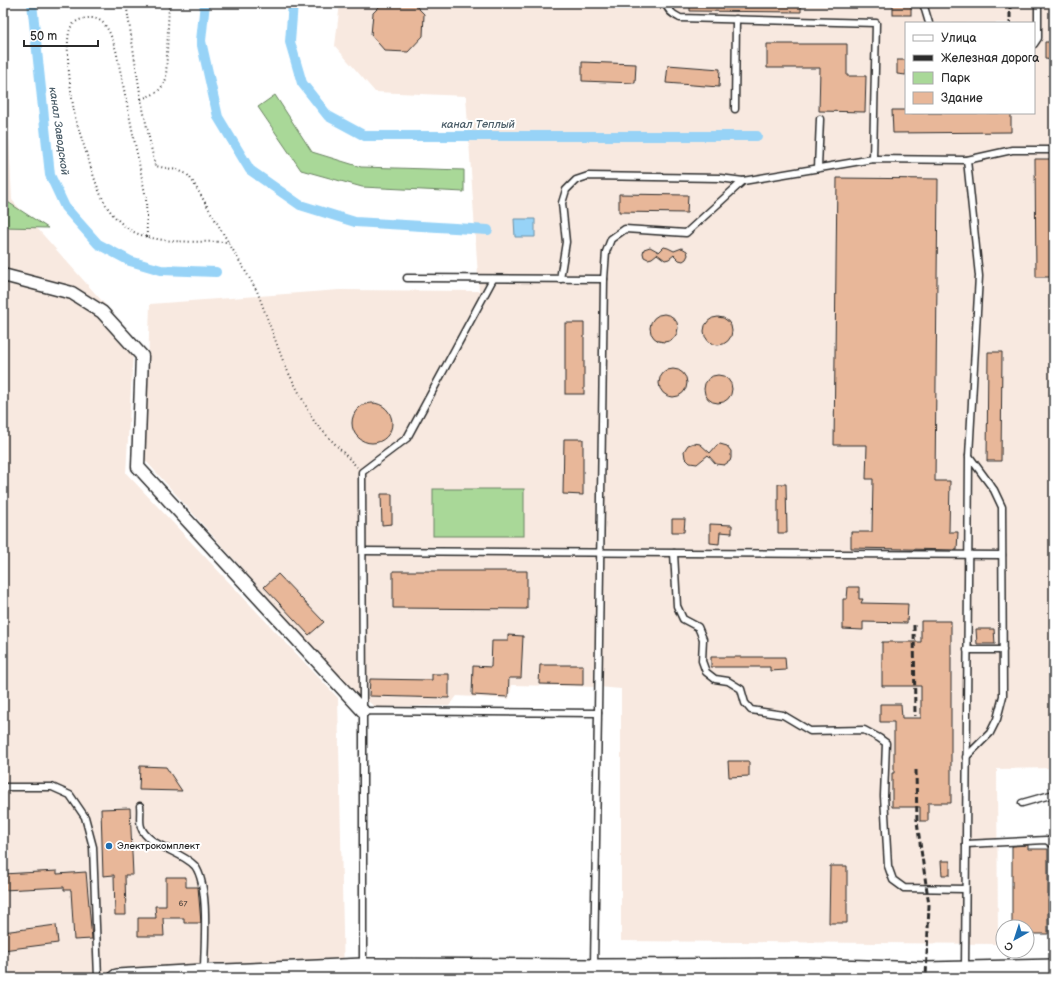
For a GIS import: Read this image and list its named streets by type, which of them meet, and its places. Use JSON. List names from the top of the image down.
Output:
{
  "water": ["канал Теплый", "канал Заводской"],
  "places": ["Электрокомплект"],
  "house_numbers": ["67"],
  "legend": [
    "Улица",
    "Железная дорога",
    "Парк",
    "Здание"
  ],
  "scale_bar": "50 m",
  "north": "bottom left"
}
